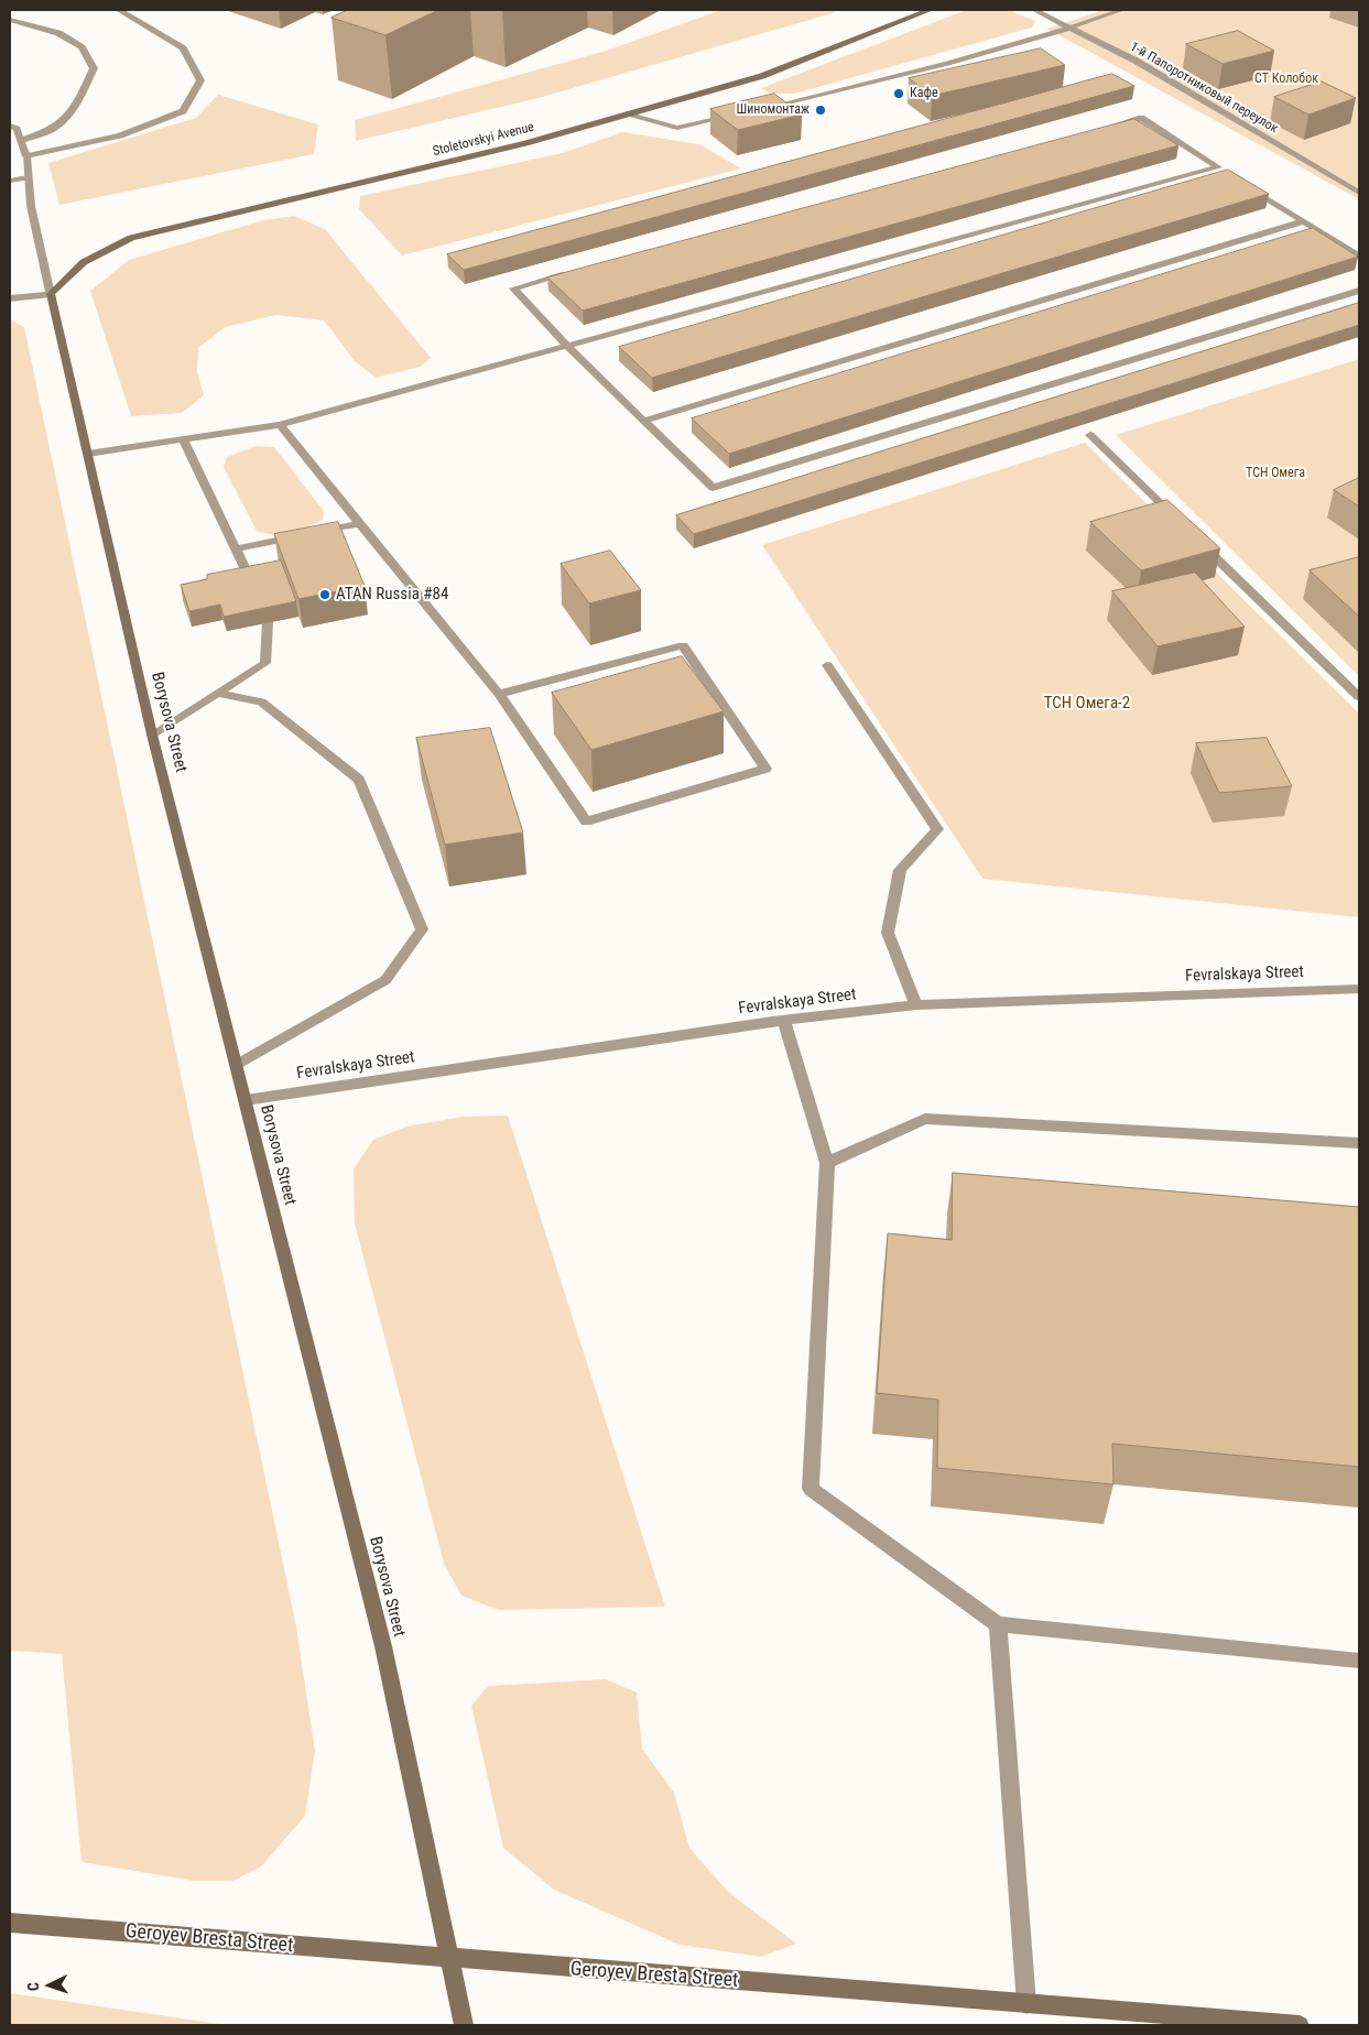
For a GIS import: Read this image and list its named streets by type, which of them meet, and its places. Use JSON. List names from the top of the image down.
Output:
{
  "streets": {
    "main road": ["Stoletovskyi Avenue", "Borysova Street", "Geroyev Bresta Street"],
    "street": ["1-й Папоротниковый переулок", "Fevralskaya Street"]
  },
  "crossings": [
    ["Stoletovskyi Avenue", "Borysova Street"],
    ["Borysova Street", "Fevralskaya Street"],
    ["Borysova Street", "Geroyev Bresta Street"]
  ],
  "parks": ["СТ Колобок", "ТСН Омега", "ТСН Омега-2"],
  "places": ["Кафе", "Шиномонтаж", "ATAN Russia #84"],
  "north": "left"
}
